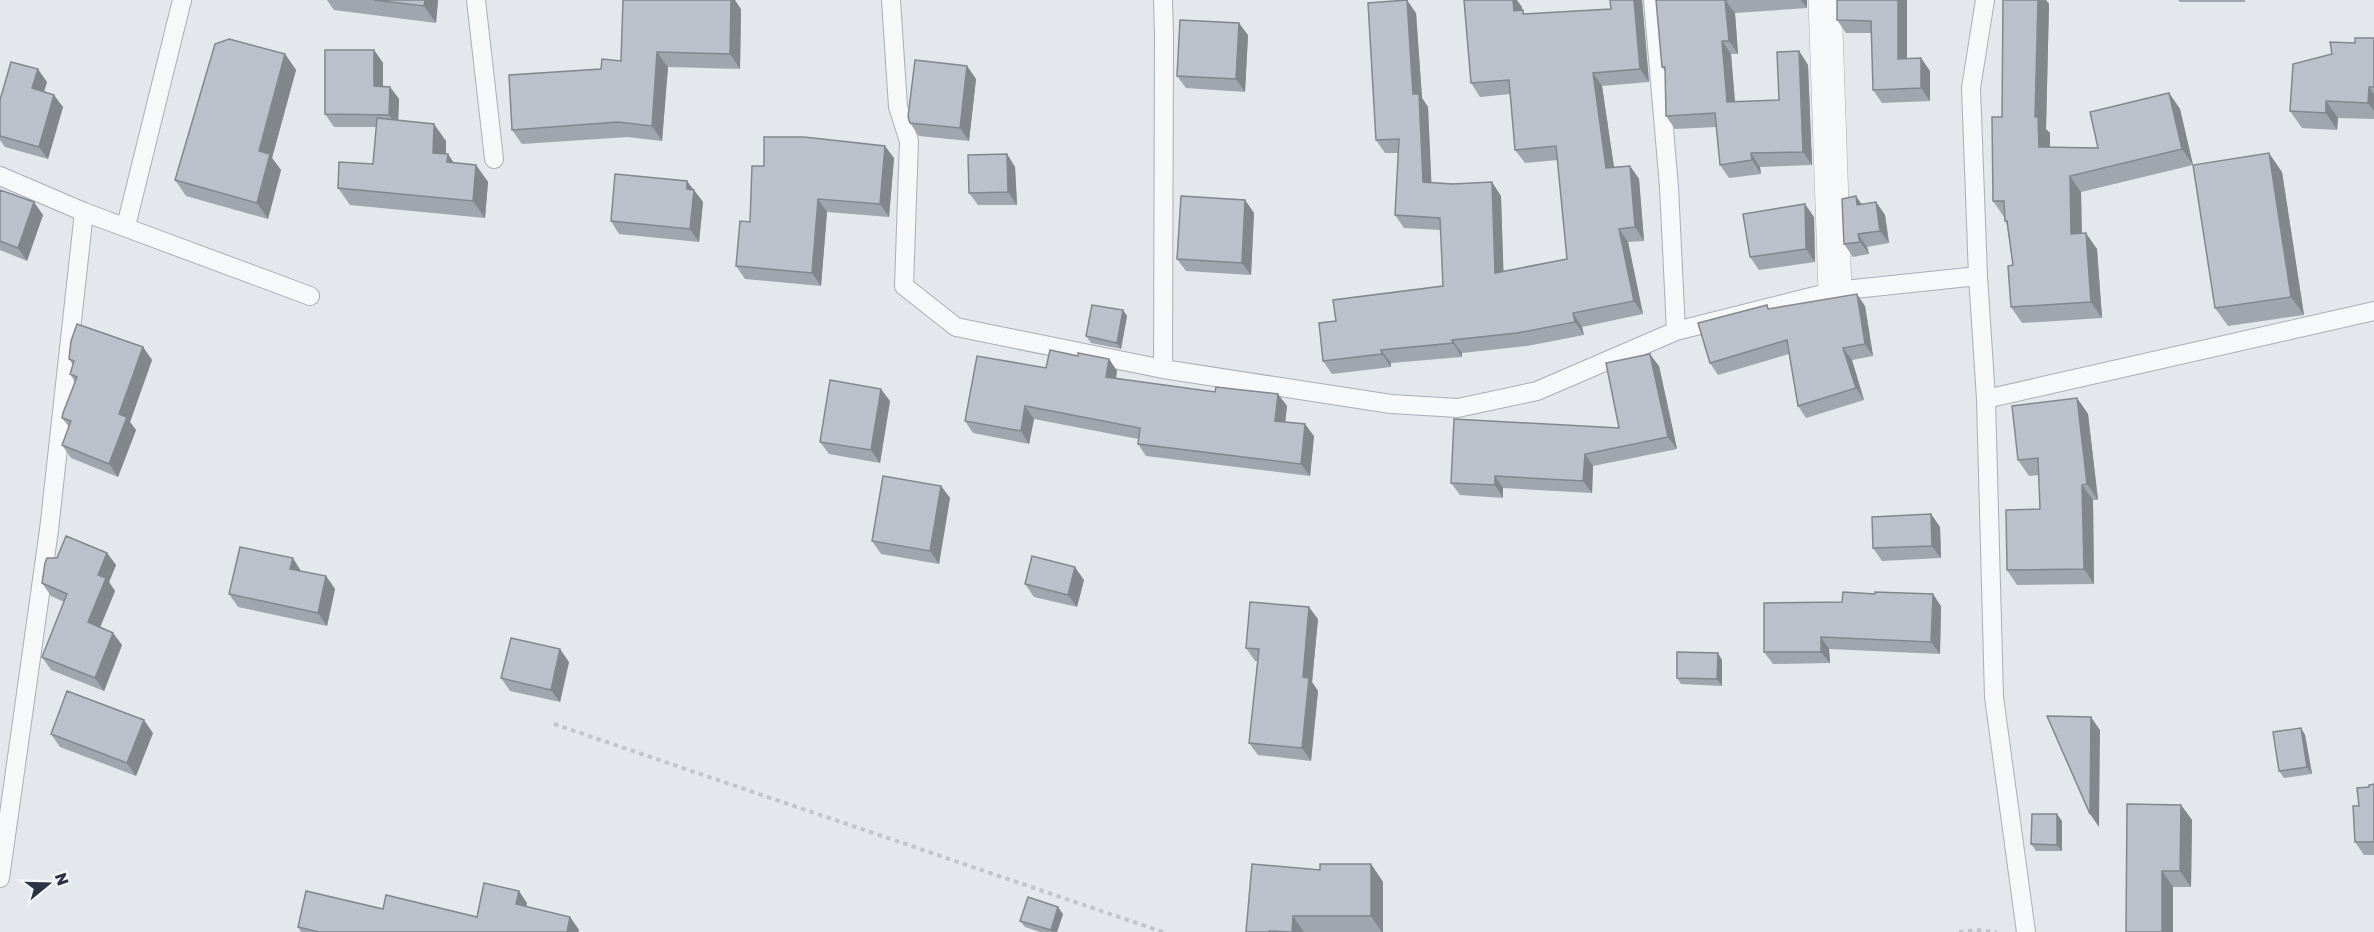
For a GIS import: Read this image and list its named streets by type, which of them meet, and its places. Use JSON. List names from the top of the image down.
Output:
{
  "north": "right"
}
